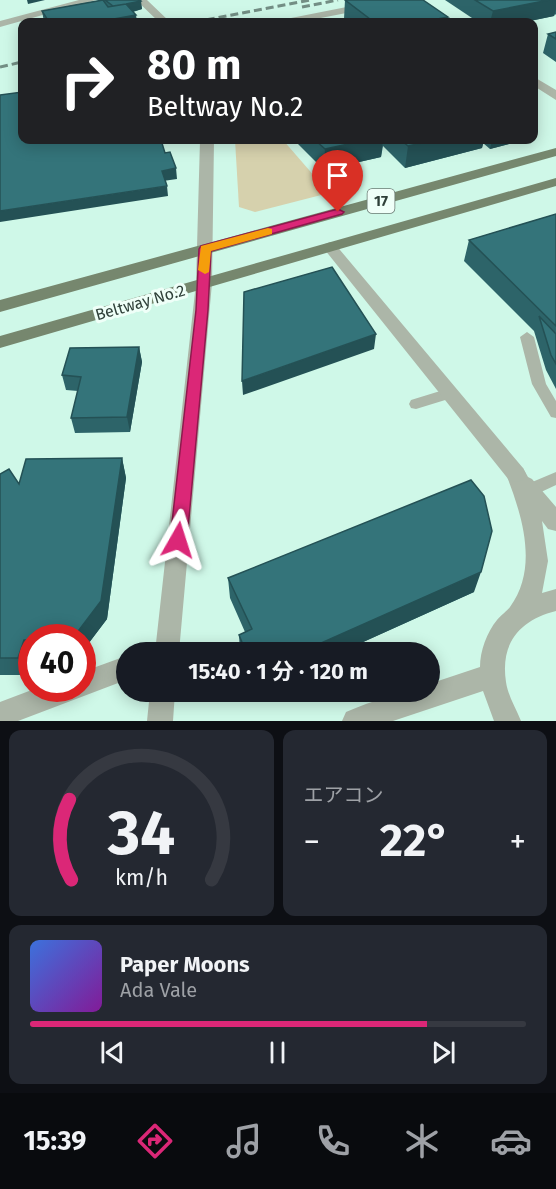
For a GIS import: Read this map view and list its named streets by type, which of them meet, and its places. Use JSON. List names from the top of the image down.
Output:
{
  "streets": {
    "main road": ["17", "Beltway No.2"]
  },
  "page": {
    "turn": ["80 m", "Beltway No.2"],
    "limit": "40",
    "trip": "15:40 · 1 分 · 120 m",
    "tile": "エアコン",
    "heat": ["−", "22°", "+"],
    "song": ["Paper Moons", "Ada Vale"],
    "tabs": "15:39",
    "gauge": ["34", "km/h"]
  }
}
